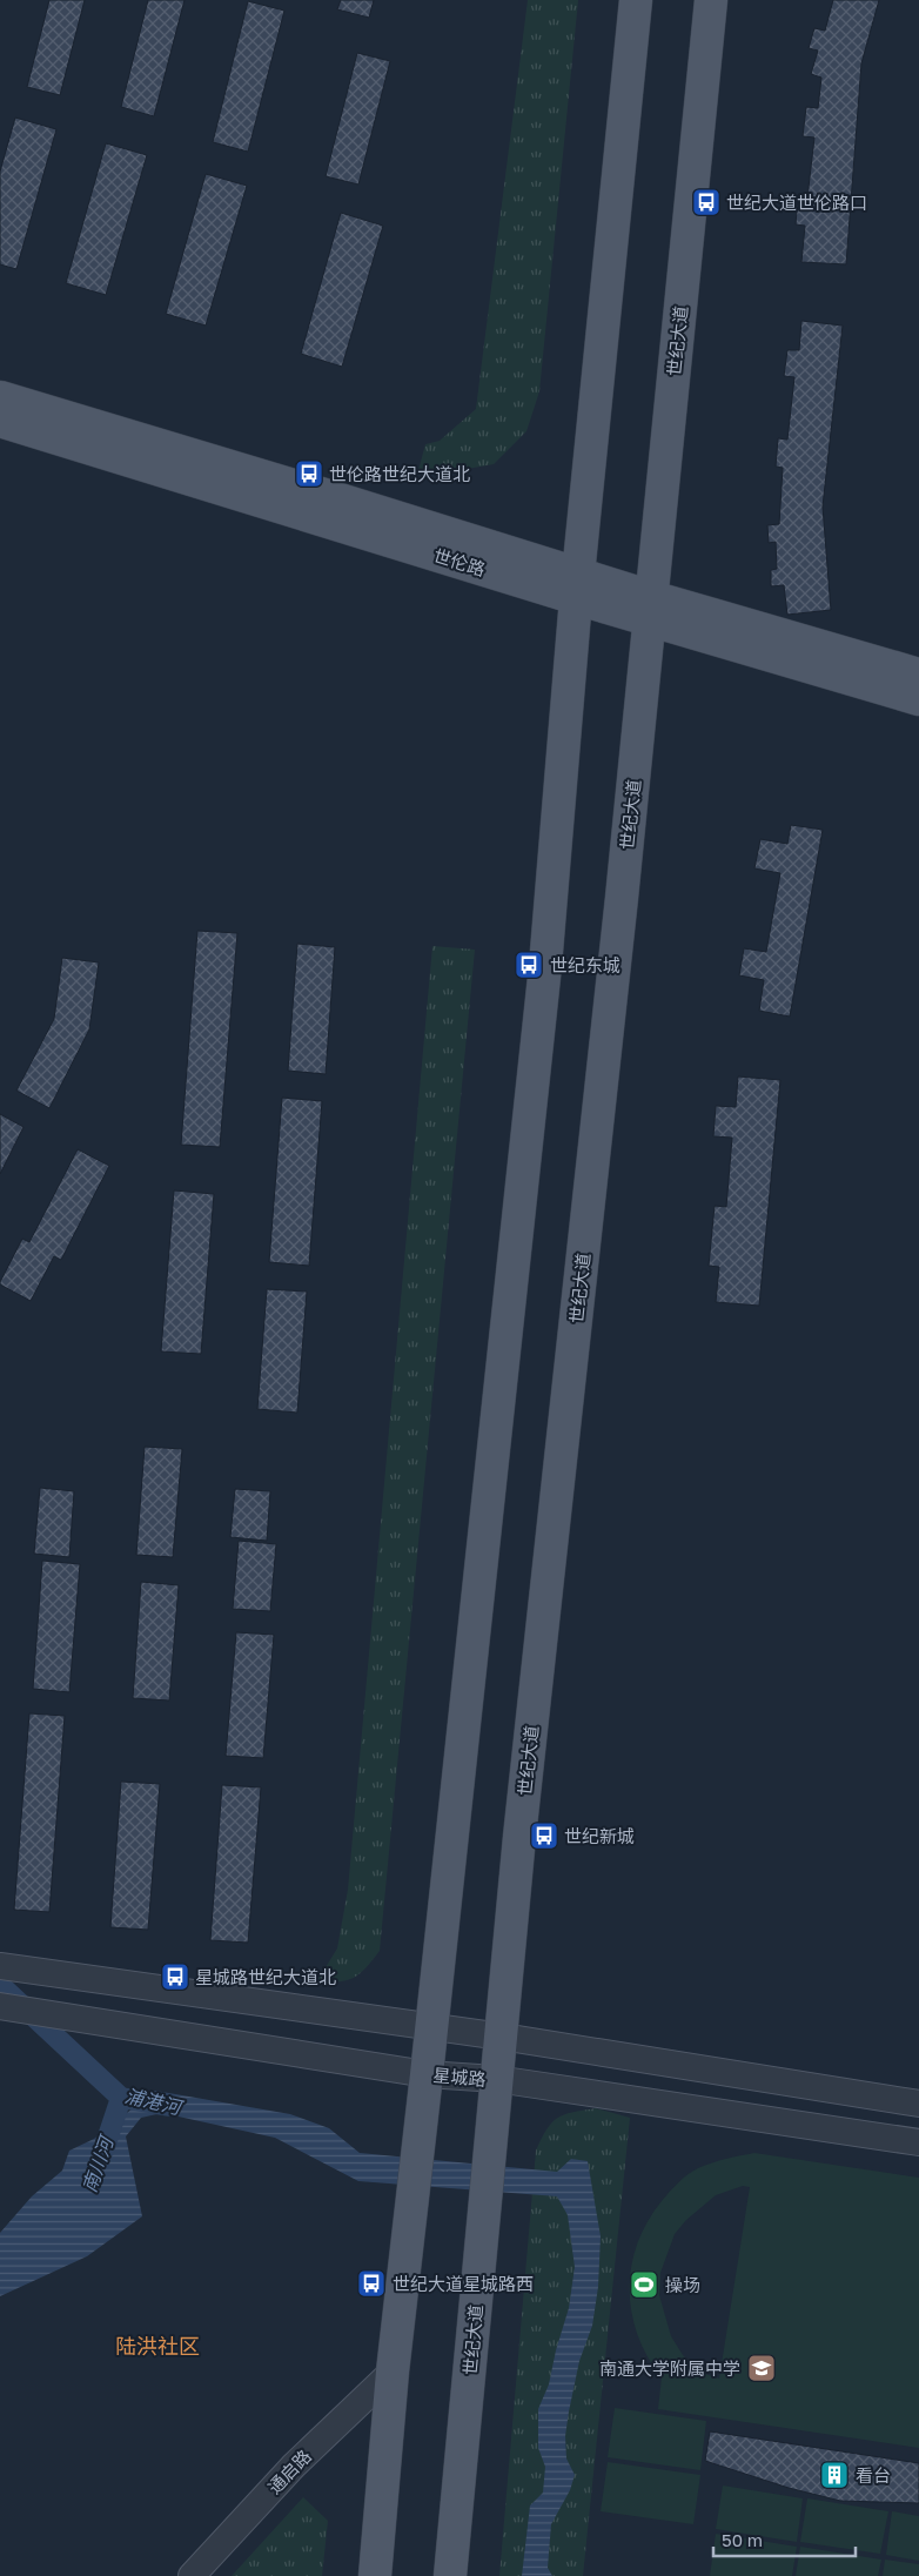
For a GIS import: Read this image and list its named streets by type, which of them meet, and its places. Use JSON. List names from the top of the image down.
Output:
{
  "streets": {
    "main road": ["世纪大道", "世伦路"],
    "street": ["星城路", "通启路"]
  },
  "crossings": [
    ["世纪大道", "世伦路"],
    ["世纪大道", "星城路"]
  ],
  "districts": ["陆洪社区"],
  "water": ["浦港河", "南川河"],
  "places": {
    "bus stop": [
      "世纪大道世伦路口",
      "世伦路世纪大道北",
      "世纪东城",
      "世纪新城",
      "星城路世纪大道北",
      "世纪大道星城路西"
    ],
    "sports": ["操场"],
    "school or university": ["南通大学附属中学"],
    "building": ["看台"]
  },
  "scale_bar": "50 m"
}
